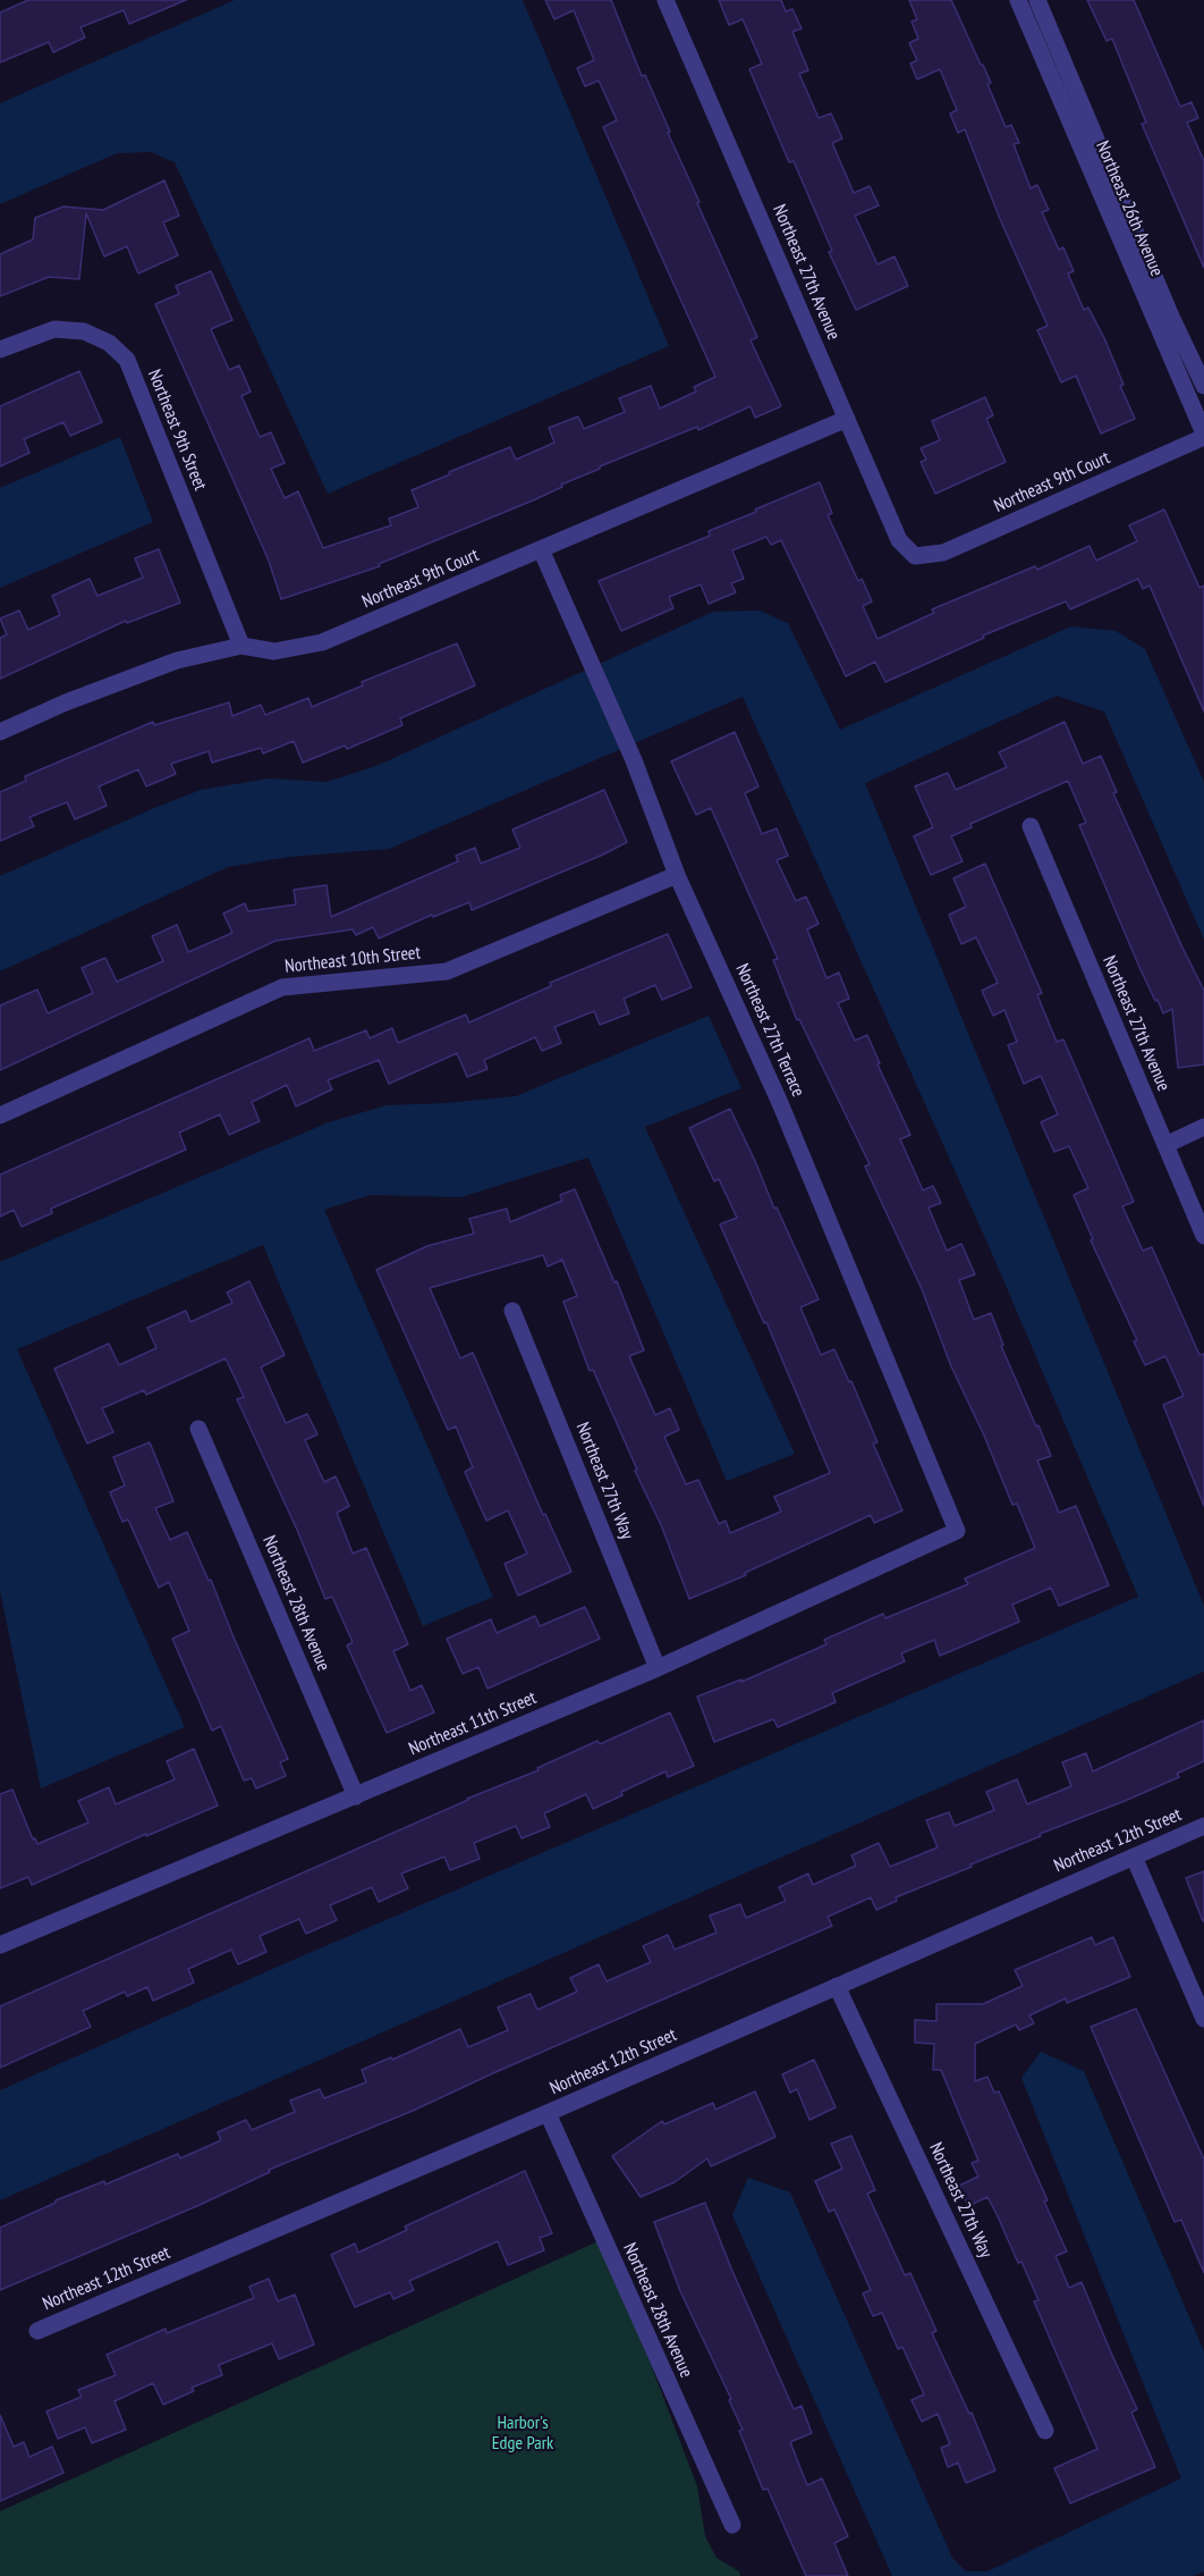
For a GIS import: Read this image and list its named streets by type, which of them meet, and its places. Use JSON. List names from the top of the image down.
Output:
{
  "streets": {
    "street": [
      "Northeast 26th Avenue",
      "Northeast 27th Avenue",
      "Northeast 9th Street",
      "Northeast 9th Court",
      "Northeast 10th Street",
      "Northeast 27th Terrace",
      "Northeast 27th Way",
      "Northeast 28th Avenue",
      "Northeast 11th Street",
      "Northeast 12th Street"
    ]
  },
  "crossings": [
    ["Northeast 26th Avenue", "Northeast 9th Court"],
    ["Northeast 27th Avenue", "Northeast 9th Court"],
    ["Northeast 9th Street", "Northeast 9th Court"],
    ["Northeast 9th Court", "Northeast 27th Terrace"],
    ["Northeast 10th Street", "Northeast 27th Terrace"],
    ["Northeast 27th Terrace", "Northeast 11th Street"],
    ["Northeast 27th Way", "Northeast 11th Street"],
    ["Northeast 27th Way", "Northeast 12th Street"],
    ["Northeast 28th Avenue", "Northeast 11th Street"],
    ["Northeast 28th Avenue", "Northeast 12th Street"]
  ],
  "parks": ["Harbor's Edge Park"]
}
